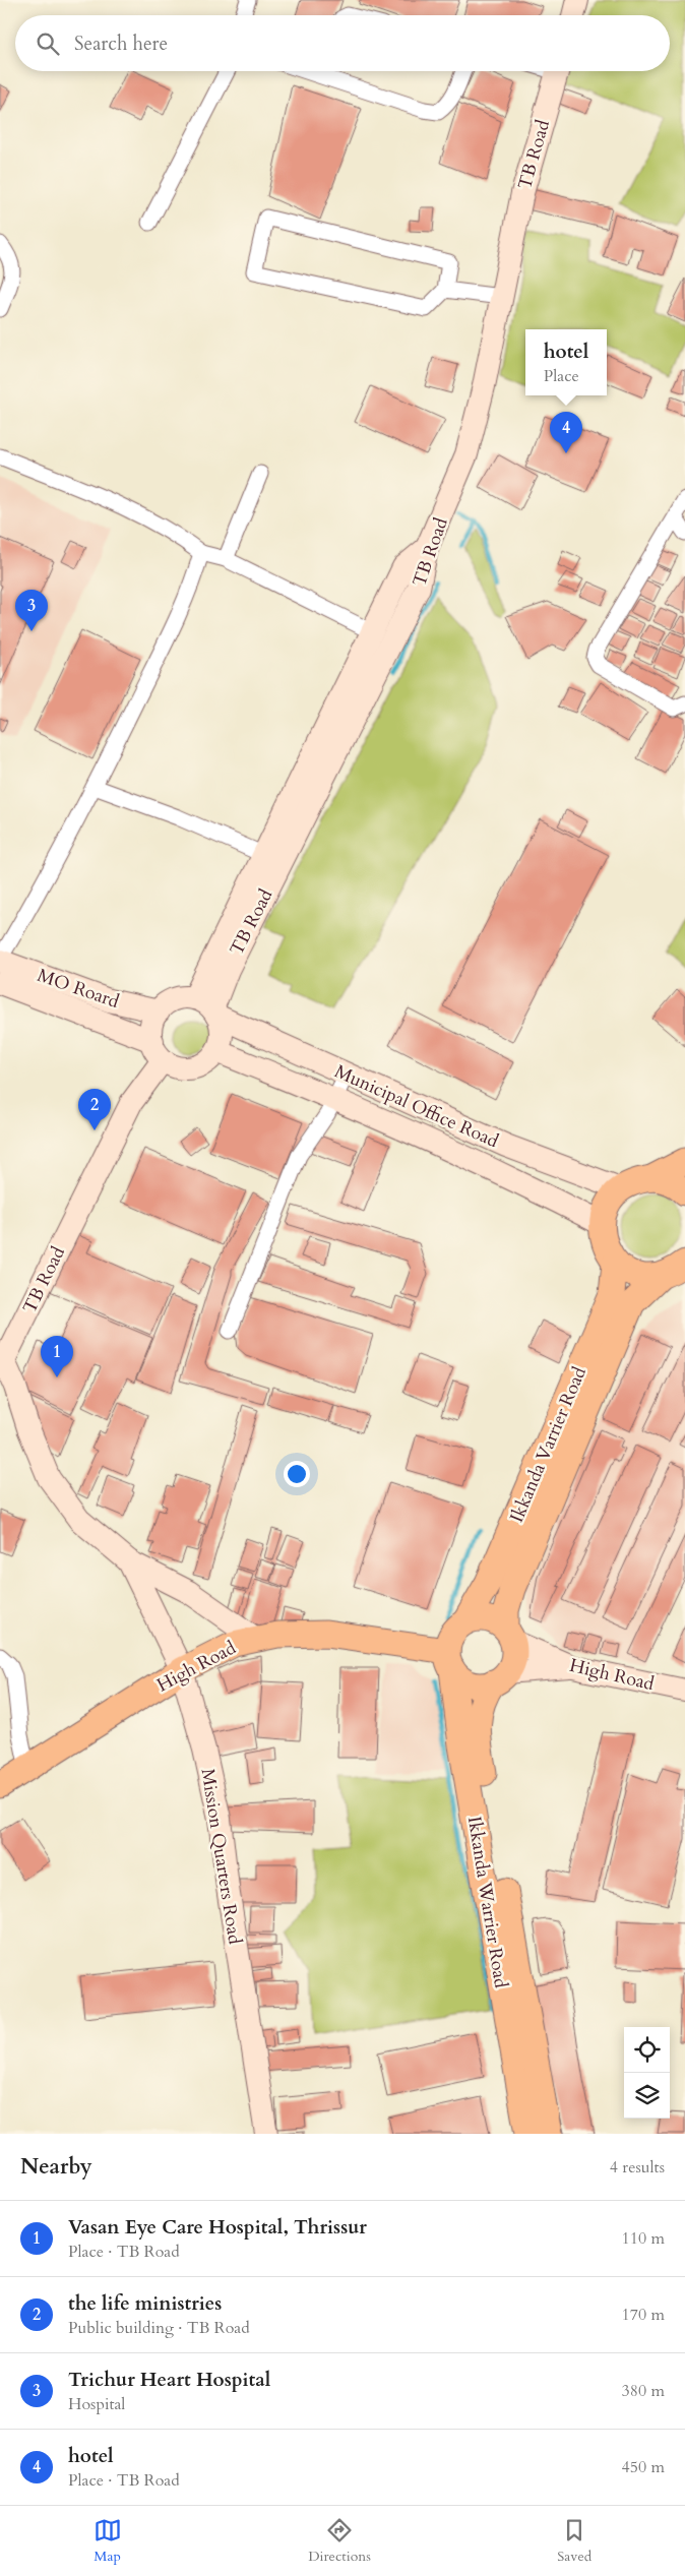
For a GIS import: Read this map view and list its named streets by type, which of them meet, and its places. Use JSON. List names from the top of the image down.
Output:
{
  "streets": {
    "main road": [
      "TB Road",
      "MO Roard",
      "Municipal Office Road",
      "Ikkanda Varrier Road",
      "High Road",
      "Mission Quarters Road",
      "Ikkanda Warrier Road"
    ]
  },
  "crossings": [
    ["TB Road", "MO Roard"],
    ["TB Road", "Municipal Office Road"],
    ["MO Roard", "Municipal Office Road"],
    ["Ikkanda Varrier Road", "High Road"],
    ["Ikkanda Varrier Road", "Ikkanda Warrier Road"],
    ["High Road", "Mission Quarters Road"],
    ["High Road", "Ikkanda Warrier Road"]
  ],
  "page": {
    "search": "Search here",
    "popup": ["hotel", "Place"],
    "pins": [
      "4",
      "3",
      "2",
      "1"
    ],
    "heading": ["Nearby", "4 results"],
    "list": [
      {
        "mark": "1",
        "name": "Vasan Eye Care Hospital, Thrissur",
        "note": "Place · TB Road",
        "value": "110 m"
      },
      {
        "mark": "2",
        "name": "the life ministries",
        "note": "Public building · TB Road",
        "value": "170 m"
      },
      {
        "mark": "3",
        "name": "Trichur Heart Hospital",
        "note": "Hospital",
        "value": "380 m"
      },
      {
        "mark": "4",
        "name": "hotel",
        "note": "Place · TB Road",
        "value": "450 m"
      }
    ],
    "nav": ["Map", "Directions", "Saved"]
  }
}
